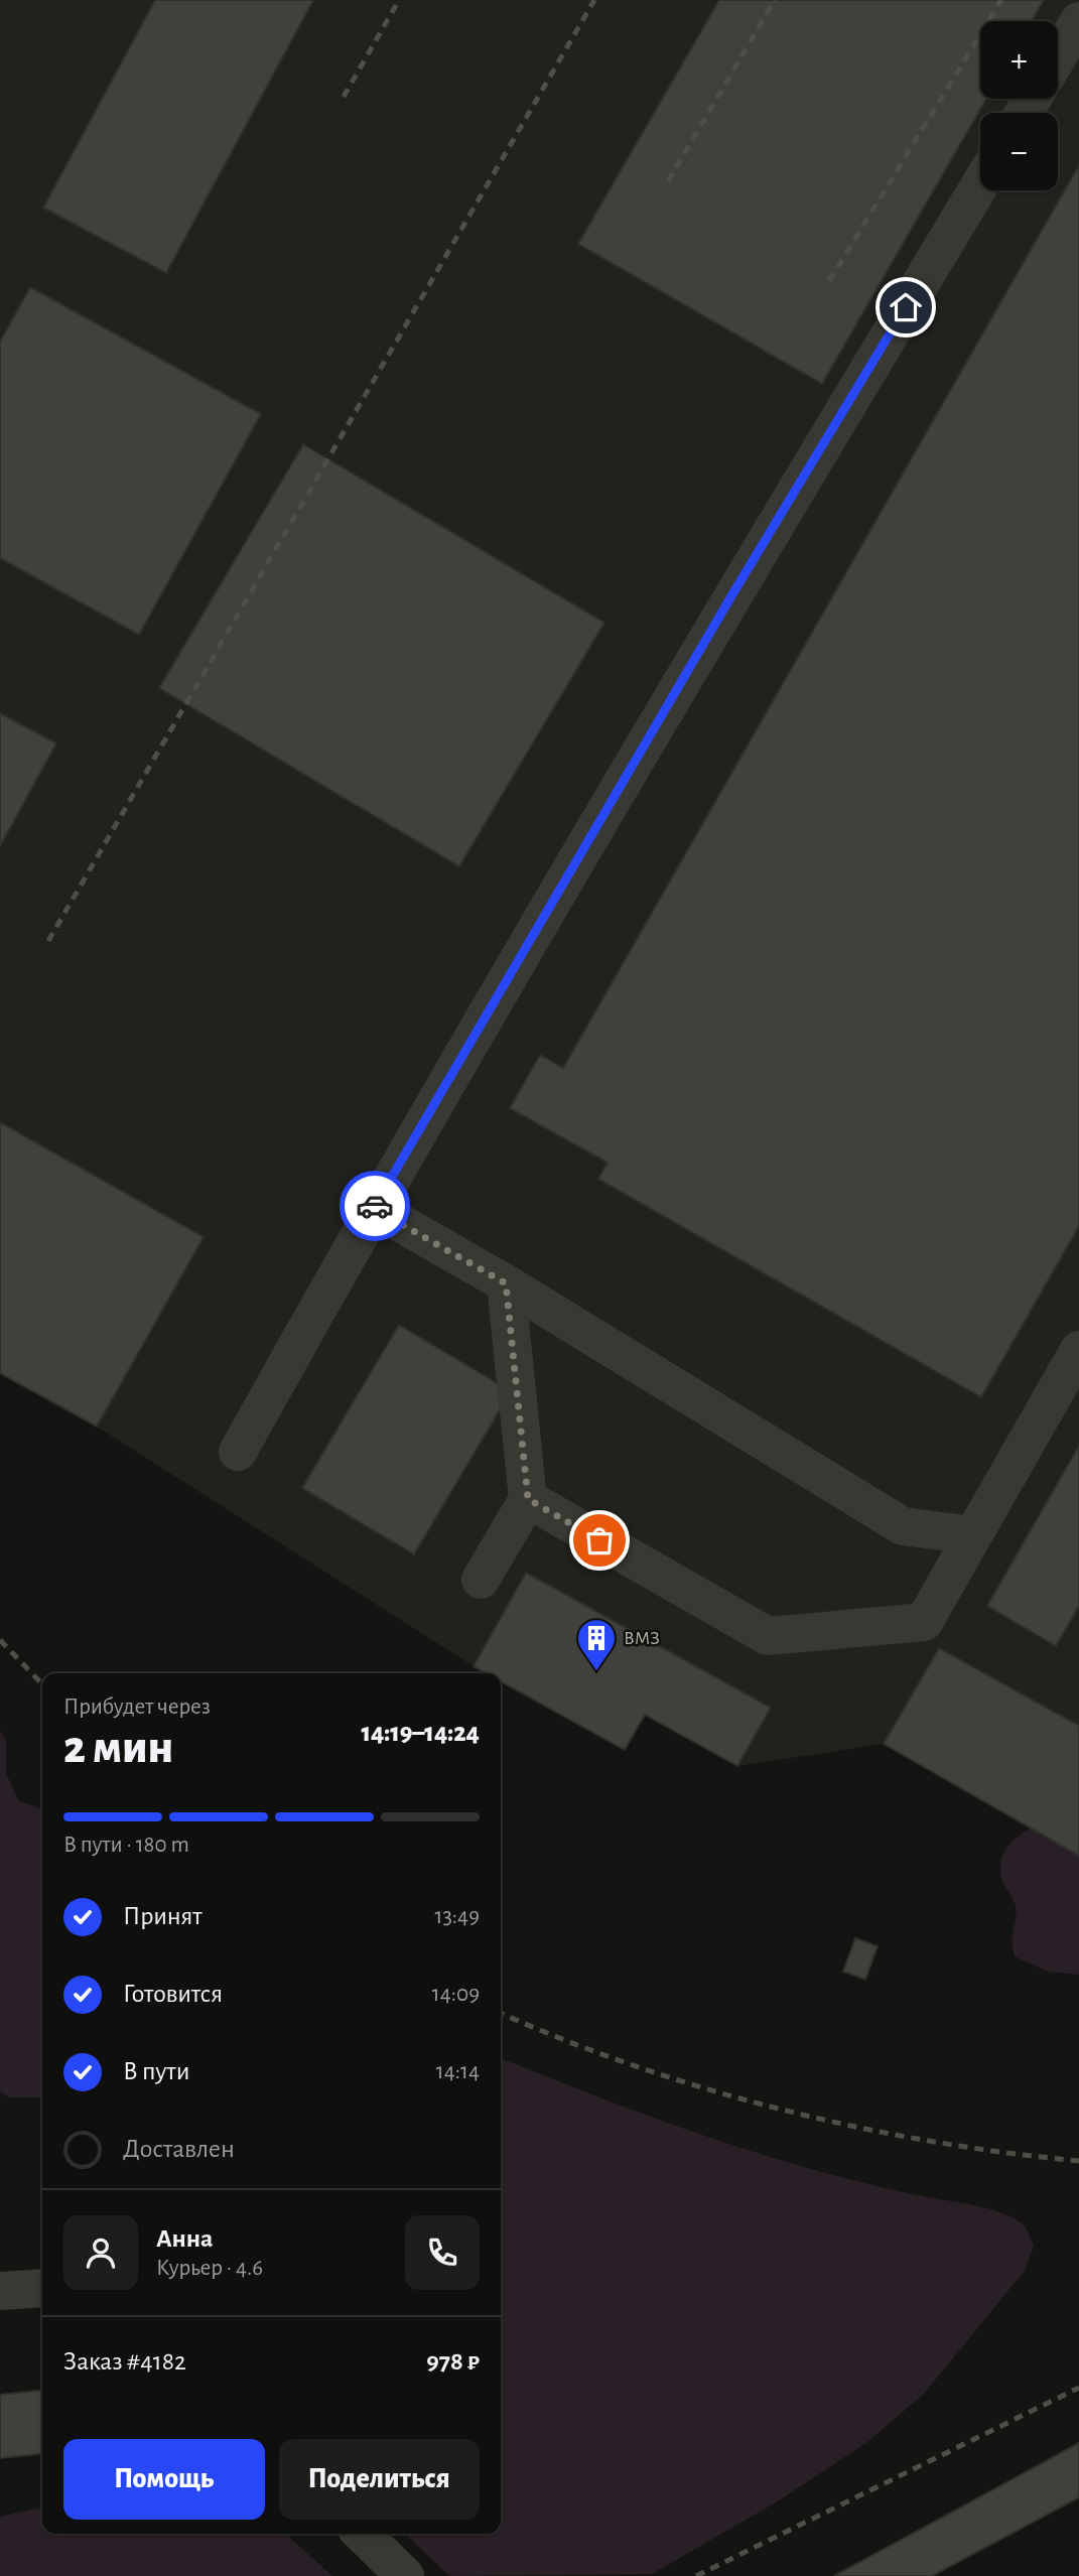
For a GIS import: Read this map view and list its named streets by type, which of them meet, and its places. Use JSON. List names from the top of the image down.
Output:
{
  "places": {
    "building": ["ВМЗ"]
  },
  "page": {
    "map_buttons": ["+", "−"],
    "heading": ["2 мин", "Прибудет через", "14:19–14:24"],
    "panel": [
      "Анна",
      "Курьер · 4.6",
      "Заказ #4182",
      "978 ₽"
    ],
    "bar": "В пути · 180 m",
    "list": [
      ["Принят", "13:49"],
      ["Готовится", "14:09"],
      ["В пути", "14:14"],
      "Доставлен"
    ],
    "buttons": ["Помощь", "Поделиться"]
  }
}
